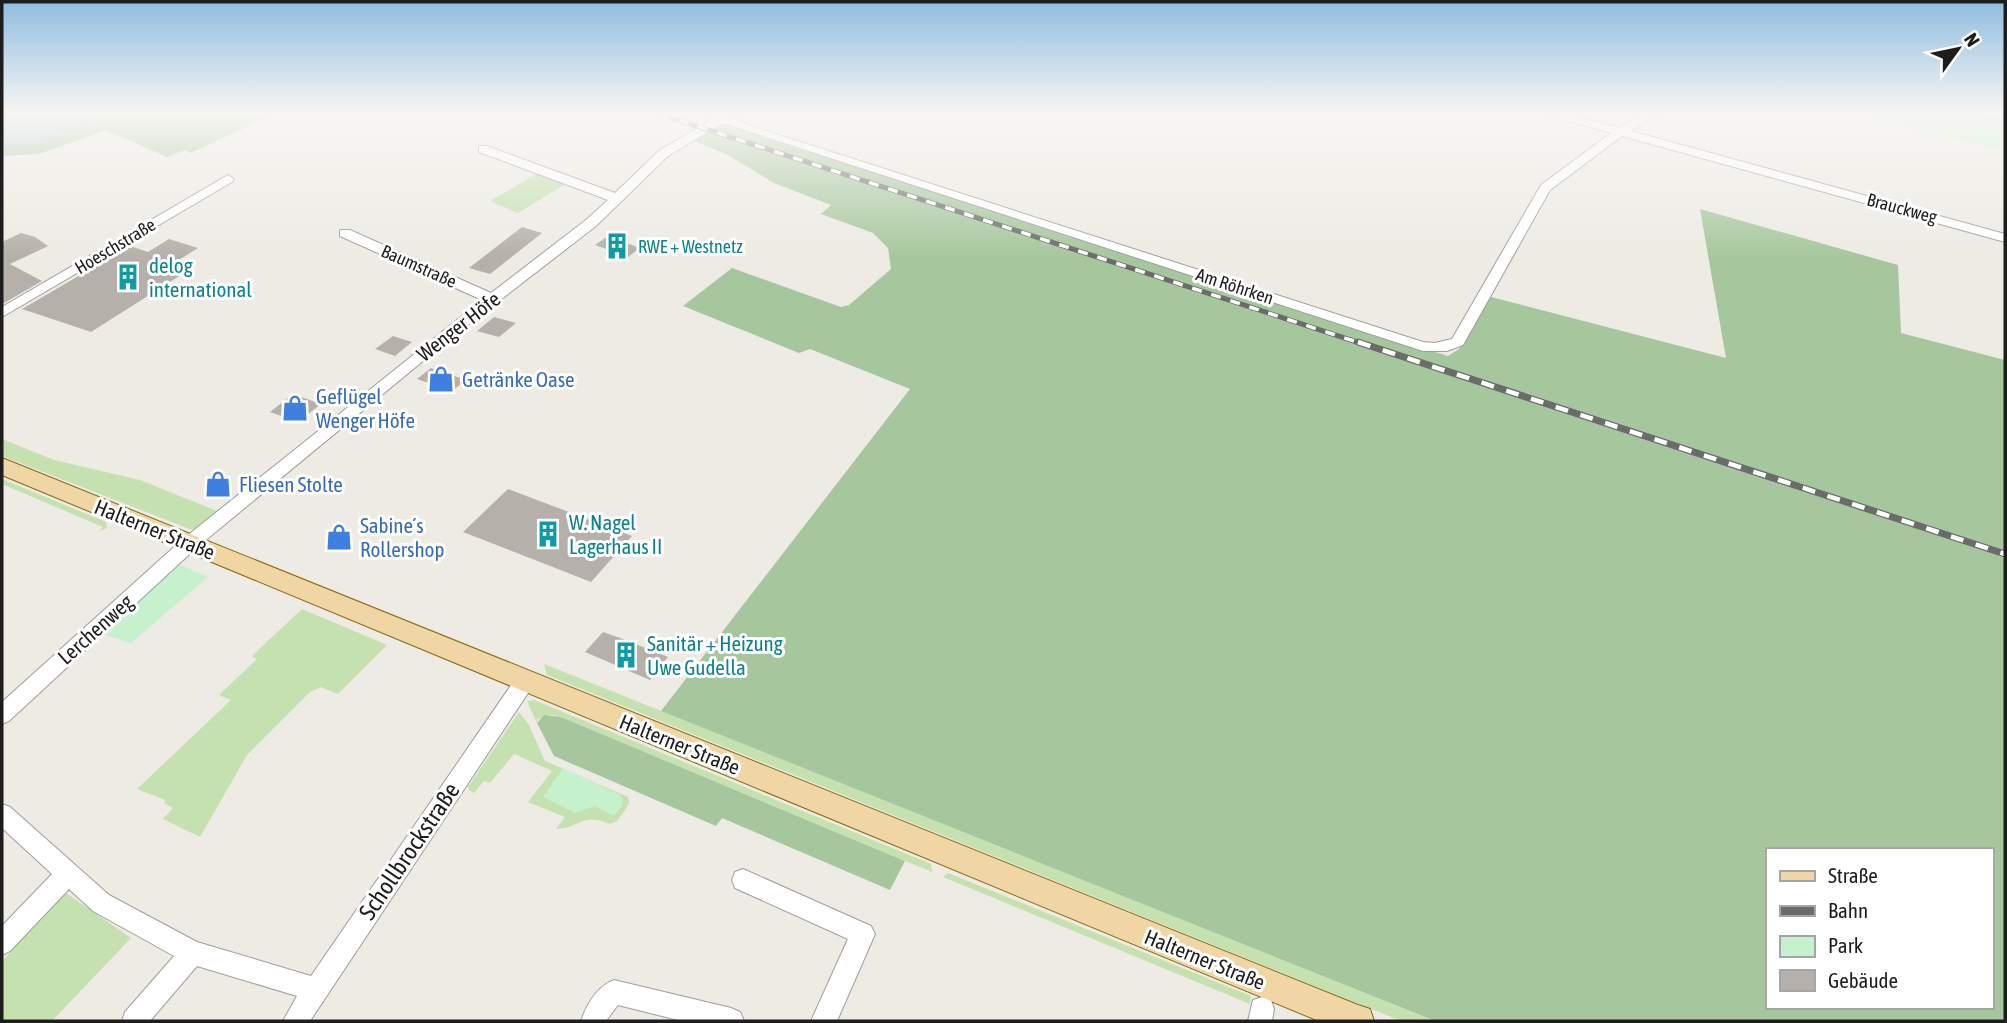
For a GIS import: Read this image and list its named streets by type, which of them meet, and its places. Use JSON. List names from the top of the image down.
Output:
{
  "streets": {
    "main road": ["Halterner Straße"],
    "street": [
      "Brauckweg",
      "Hoeschstraße",
      "Baumstraße",
      "Am Röhrken",
      "Wenger Höfe",
      "Lerchenweg",
      "Schollbrockstraße"
    ]
  },
  "crossings": [
    ["Baumstraße", "Wenger Höfe"],
    ["Wenger Höfe", "Halterner Straße"],
    ["Wenger Höfe", "Lerchenweg"],
    ["Halterner Straße", "Lerchenweg"],
    ["Halterner Straße", "Schollbrockstraße"]
  ],
  "places": {
    "building": [
      "RWE + Westnetz",
      "delog international",
      "W. Nagel Lagerhaus II",
      "Sanitär + Heizung Uwe Gudella"
    ],
    "shop": [
      "Getränke Oase",
      "Geflügel Wenger Höfe",
      "Fliesen Stolte",
      "Sabine´s Rollershop"
    ]
  },
  "legend": [
    "Straße",
    "Bahn",
    "Park",
    "Gebäude"
  ],
  "north": "top right"
}
